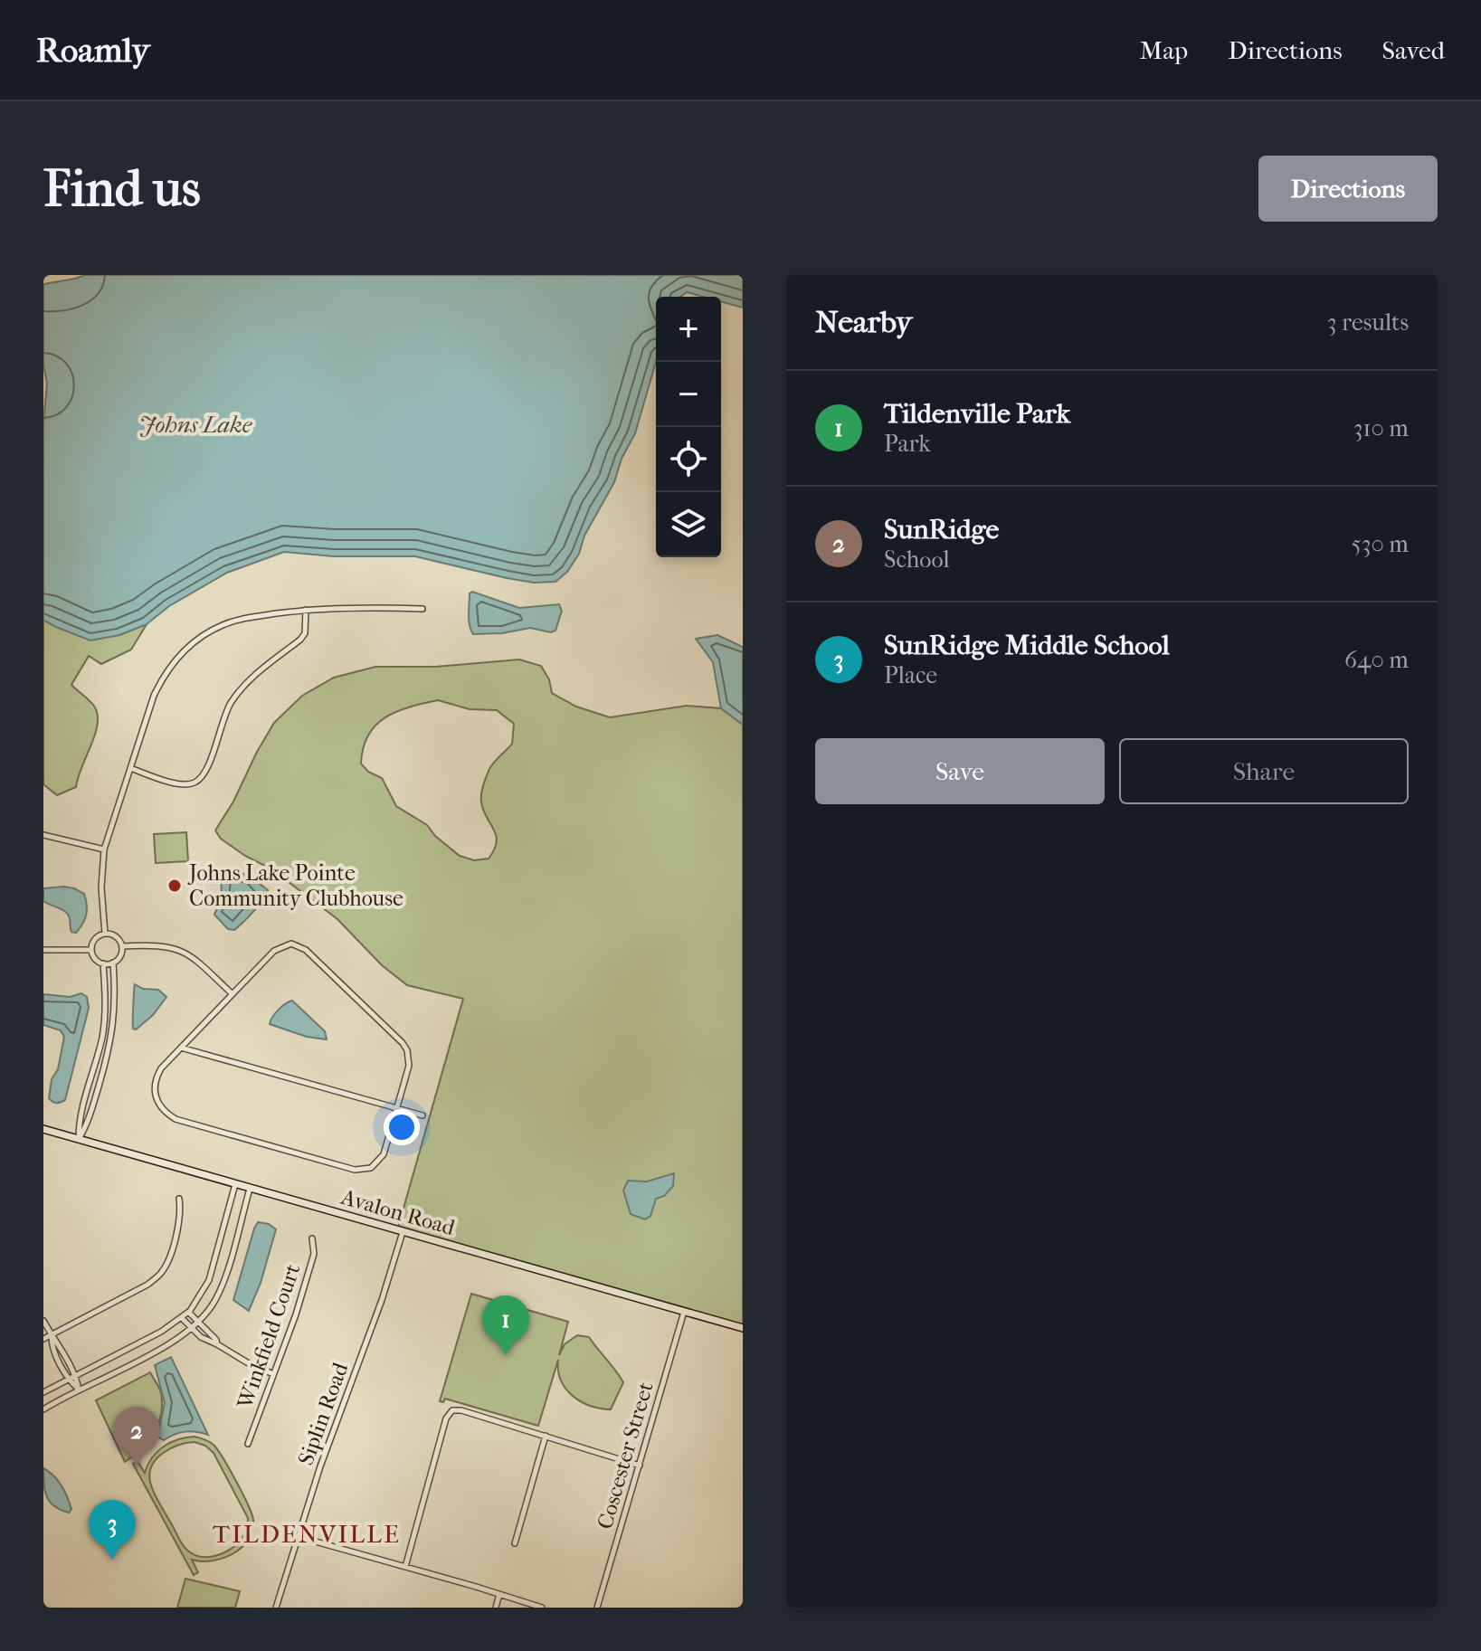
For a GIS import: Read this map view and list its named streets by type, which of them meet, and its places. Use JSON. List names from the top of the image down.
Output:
{
  "streets": {
    "main road": ["Avalon Road"],
    "street": ["Winkfield Court", "Siplin Road", "Coscester Street"]
  },
  "crossings": [
    ["Avalon Road", "Siplin Road"],
    ["Avalon Road", "Coscester Street"]
  ],
  "districts": ["TILDENVILLE"],
  "water": ["Johns Lake"],
  "places": ["Johns Lake Pointe Community Clubhouse"],
  "page": {
    "header": "Roamly",
    "nav": ["Map", "Directions", "Saved"],
    "buttons": [
      "Directions",
      ["Save", "Share"]
    ],
    "title": "Find us",
    "heading": ["Nearby", "3 results"],
    "map_buttons": ["+", "−"],
    "list": [
      {
        "mark": "1",
        "name": "Tildenville Park",
        "note": "Park",
        "value": "310 m"
      },
      {
        "mark": "2",
        "name": "SunRidge",
        "note": "School",
        "value": "530 m"
      },
      {
        "mark": "3",
        "name": "SunRidge Middle School",
        "note": "Place",
        "value": "640 m"
      }
    ],
    "pins": ["1", "2", "3"]
  }
}
